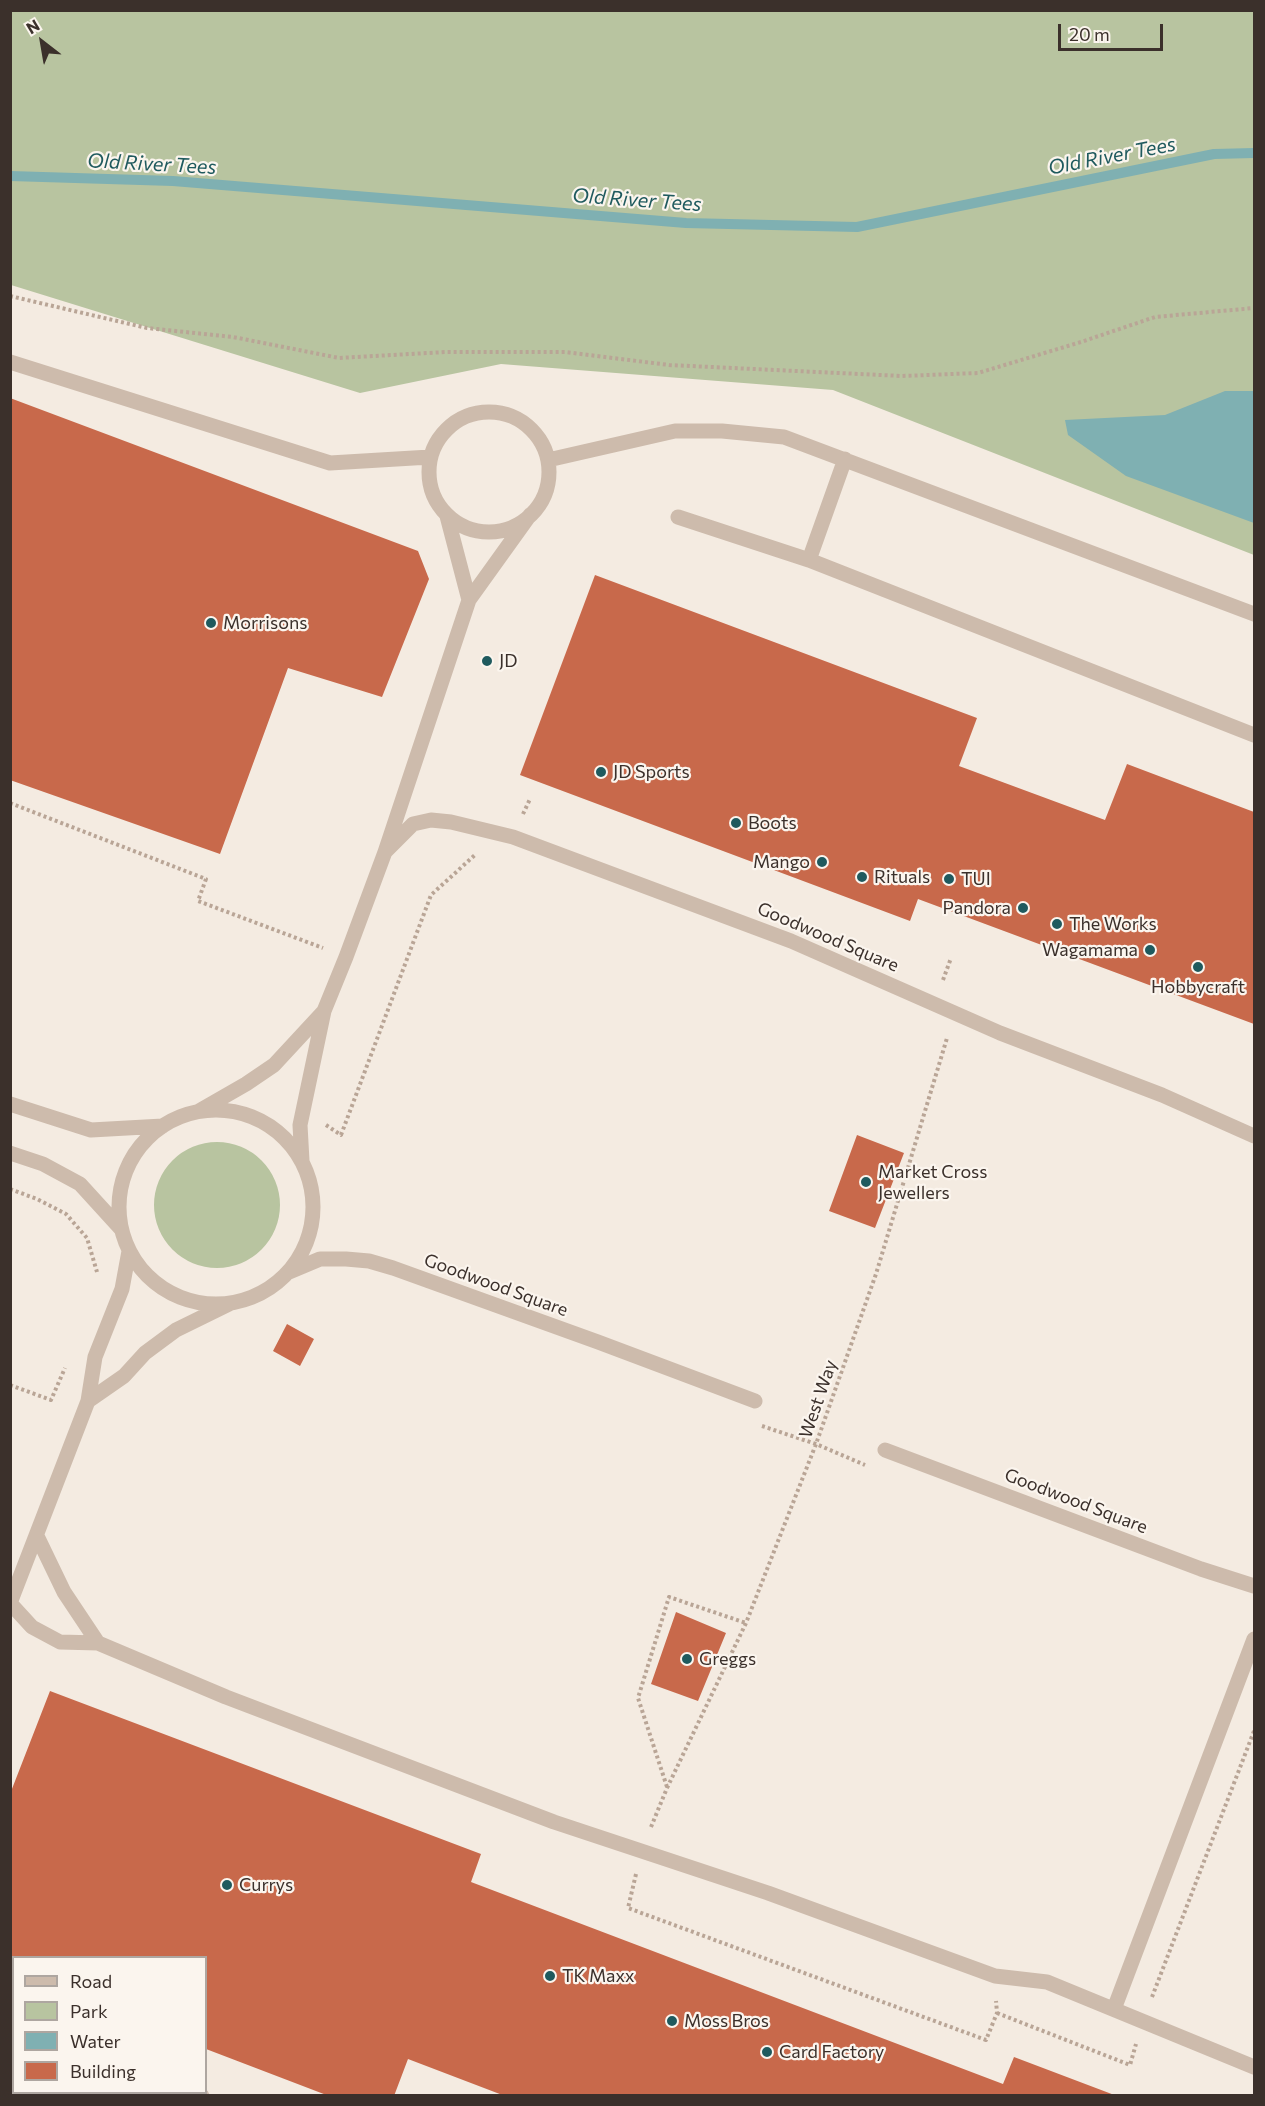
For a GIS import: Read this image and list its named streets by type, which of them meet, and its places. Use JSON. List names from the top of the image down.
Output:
{
  "streets": {
    "street": ["Goodwood Square"],
    "path": ["West Way"]
  },
  "water": ["Old River Tees"],
  "places": [
    "Morrisons",
    "JD",
    "JD Sports",
    "Boots",
    "Mango",
    "Rituals",
    "TUI",
    "Pandora",
    "The Works",
    "Wagamama",
    "Hobbycraft",
    "Market Cross Jewellers",
    "Greggs",
    "Currys",
    "TK Maxx",
    "Moss Bros",
    "Card Factory"
  ],
  "legend": [
    "Road",
    "Park",
    "Water",
    "Building"
  ],
  "scale_bar": "20 m",
  "north": "top left"
}
